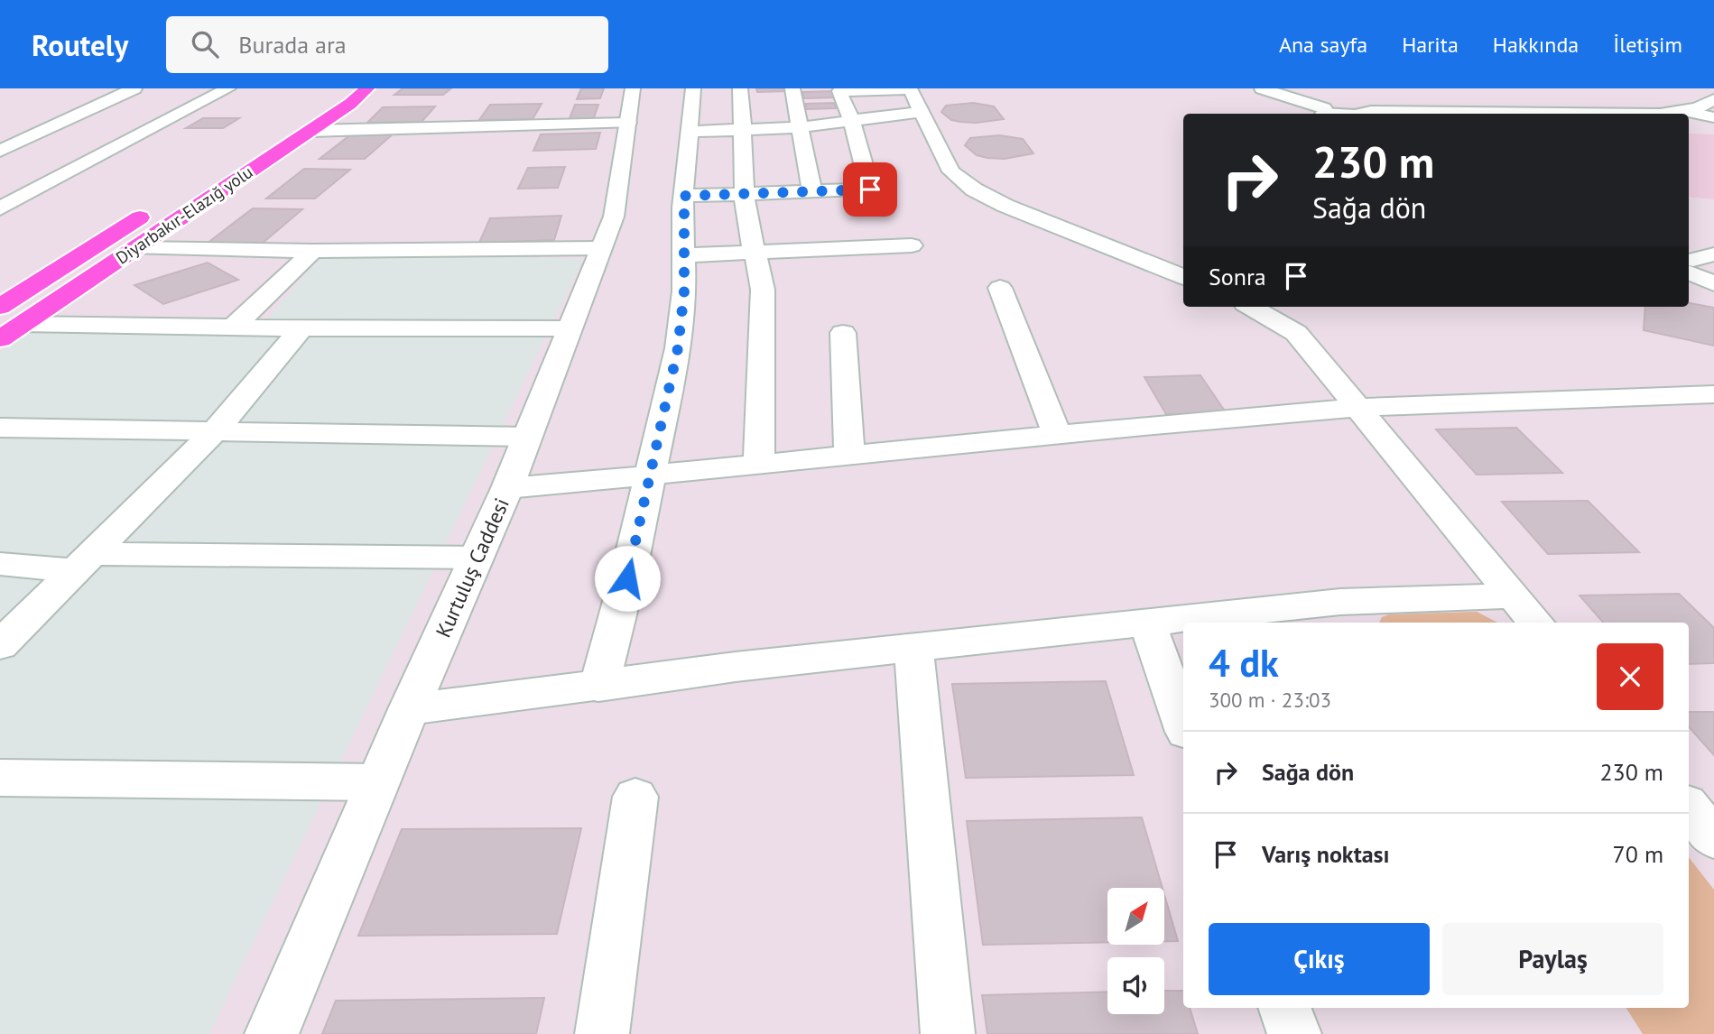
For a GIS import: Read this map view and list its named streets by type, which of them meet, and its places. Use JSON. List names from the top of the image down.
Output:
{
  "streets": {
    "highway": ["Diyarbakır-Elazığ yolu"],
    "street": ["Kurtuluş Caddesi"]
  },
  "north": "top right",
  "page": {
    "header": "Routely",
    "search": "Burada ara",
    "nav": [
      "Ana sayfa",
      "Harita",
      "Hakkında",
      "İletişim"
    ],
    "turn": ["230 m", "Sağa dön"],
    "then": "Sonra",
    "heading": ["4 dk", "300 m · 23:03"],
    "list": [
      {
        "name": "Sağa dön",
        "value": "230 m"
      },
      {
        "name": "Varış noktası",
        "value": "70 m"
      }
    ],
    "buttons": ["Çıkış", "Paylaş"]
  }
}
